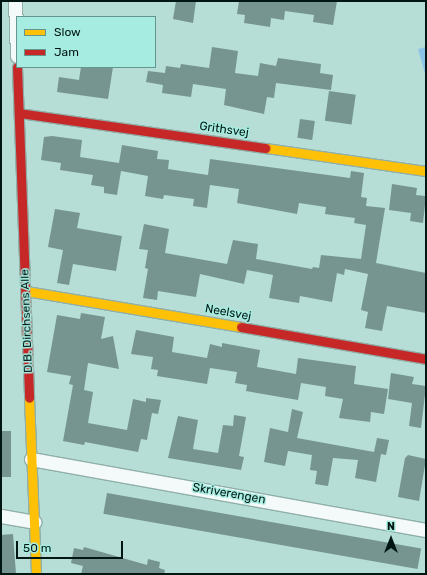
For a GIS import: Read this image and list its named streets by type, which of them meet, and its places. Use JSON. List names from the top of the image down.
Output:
{
  "streets": {
    "street": [
      "Grithsvej",
      "Neelsvej",
      "D.B. Dirchsens Alle",
      "Skriverengen"
    ]
  },
  "crossings": [
    ["Grithsvej", "D.B. Dirchsens Alle"],
    ["Neelsvej", "D.B. Dirchsens Alle"],
    ["D.B. Dirchsens Alle", "Skriverengen"]
  ],
  "legend": ["Slow", "Jam"],
  "scale_bar": "50 m",
  "north": "top"
}
